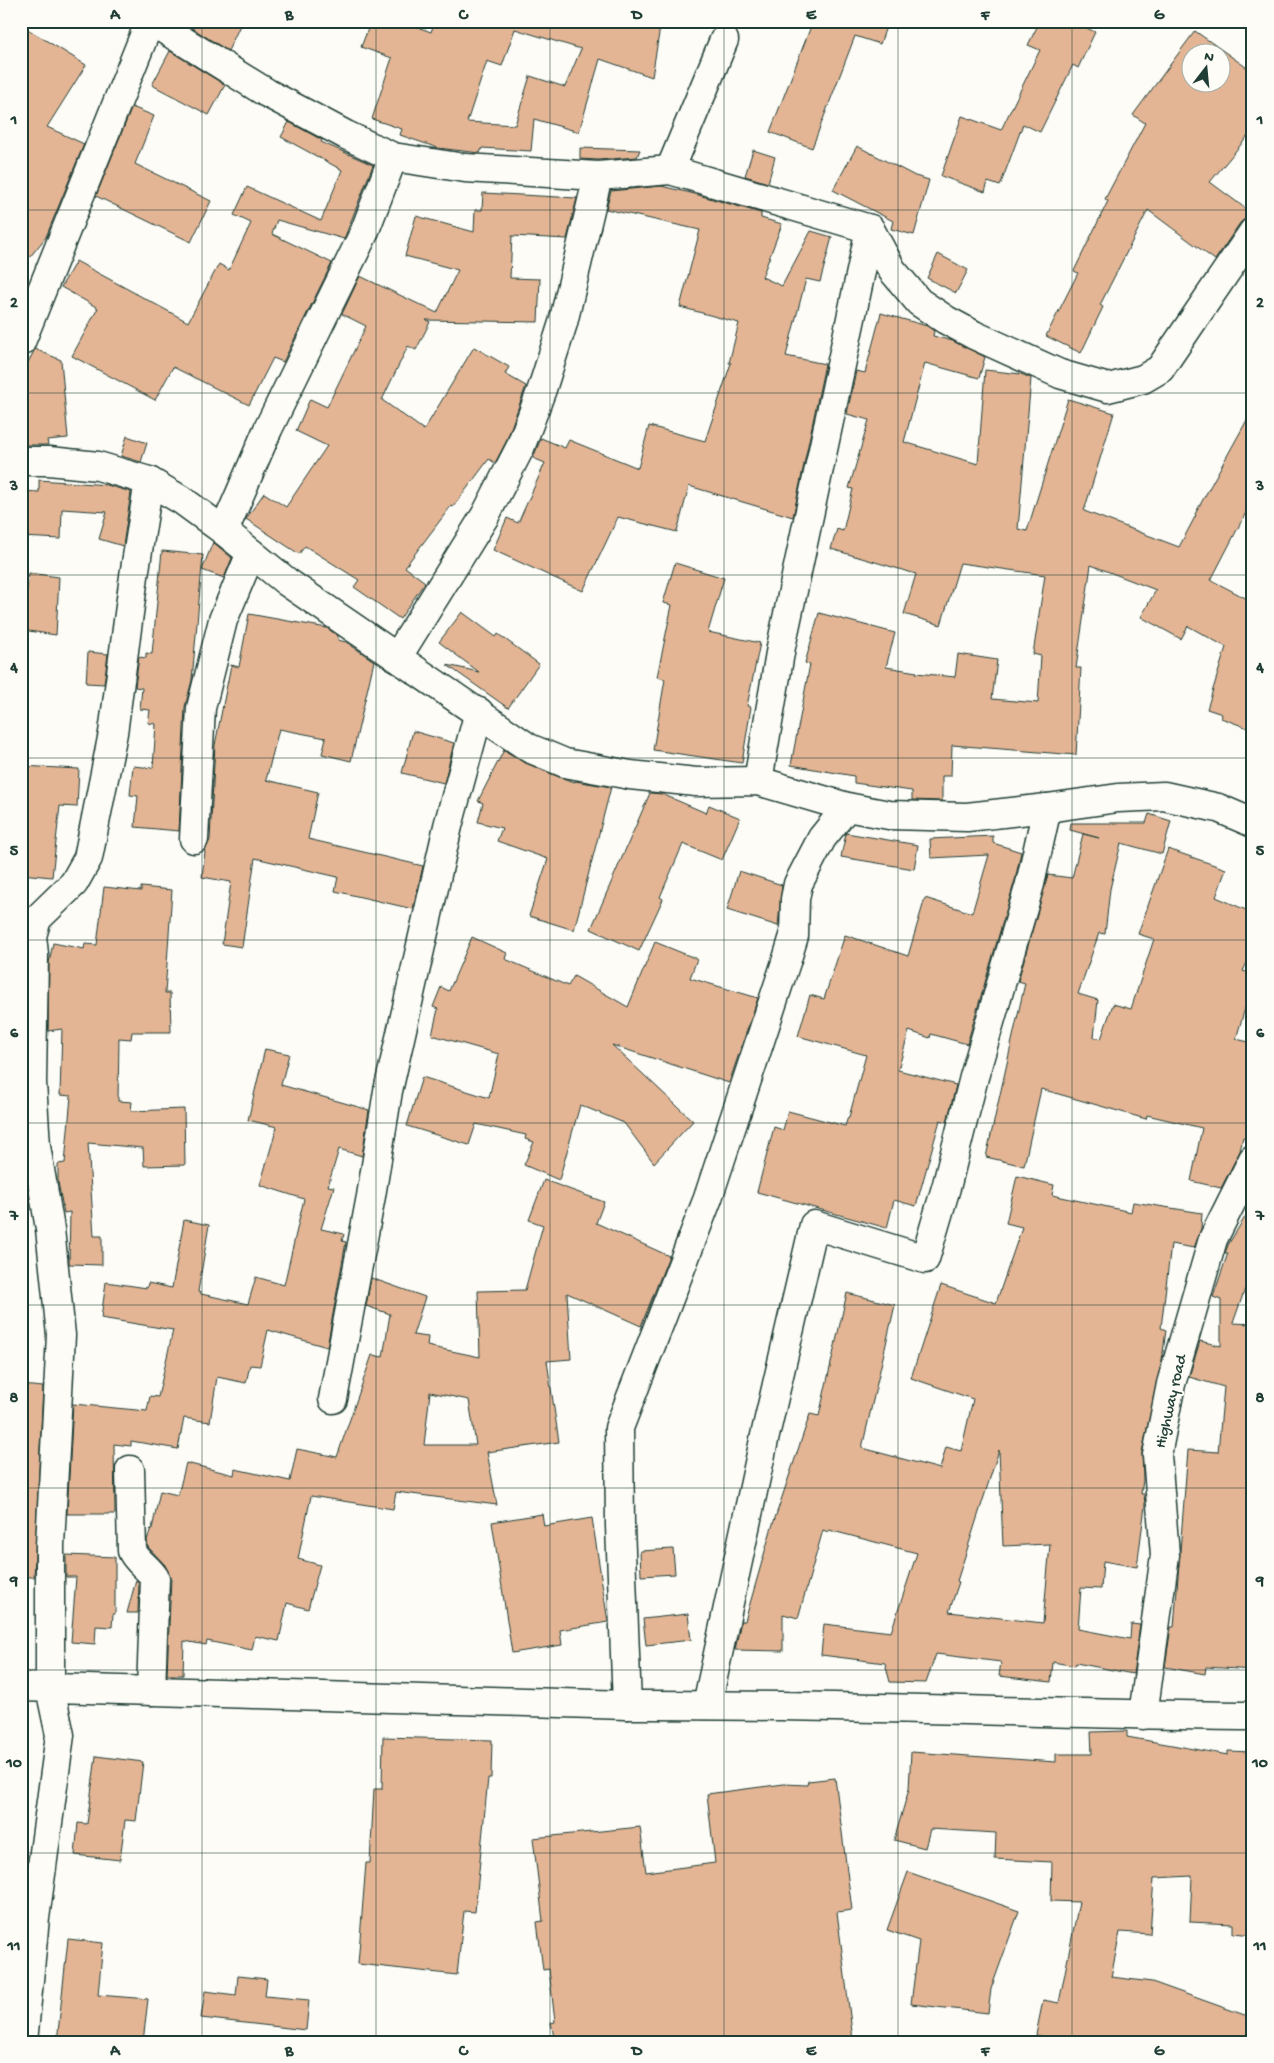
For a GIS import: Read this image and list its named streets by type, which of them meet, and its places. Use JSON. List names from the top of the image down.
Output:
{
  "streets": {
    "street": ["Highway road"]
  },
  "north": "top",
  "grid": {
    "columns": [
      "A",
      "B",
      "C",
      "D",
      "E",
      "F",
      "G"
    ],
    "rows": [
      "1",
      "2",
      "3",
      "4",
      "5",
      "6",
      "7",
      "8",
      "9",
      "10",
      "11"
    ]
  }
}
